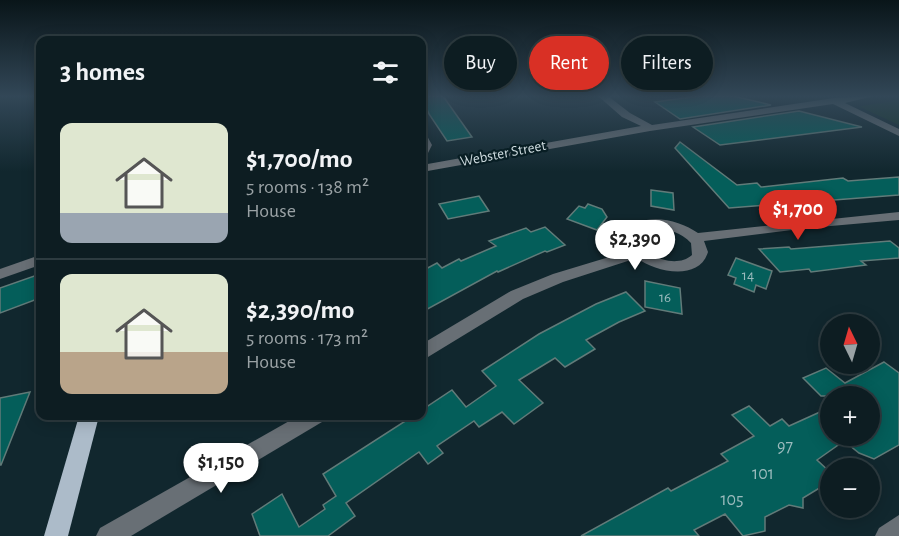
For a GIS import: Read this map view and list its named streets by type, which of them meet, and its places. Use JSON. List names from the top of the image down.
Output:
{
  "streets": {
    "street": ["Webster Street"]
  },
  "house_numbers": [
    "14",
    "16",
    "97",
    "101",
    "105"
  ],
  "north": "top",
  "page": {
    "chip": ["Buy", "Rent", "Filters"],
    "heading": "3 homes",
    "list": [
      {
        "name": "$1,700/mo",
        "note": "5 rooms · 138 m² · House"
      },
      {
        "name": "$2,390/mo",
        "note": "5 rooms · 173 m² · House"
      }
    ],
    "price": ["$1,700", "$2,390", "$1,150"],
    "map_buttons": ["+", "−"]
  }
}
